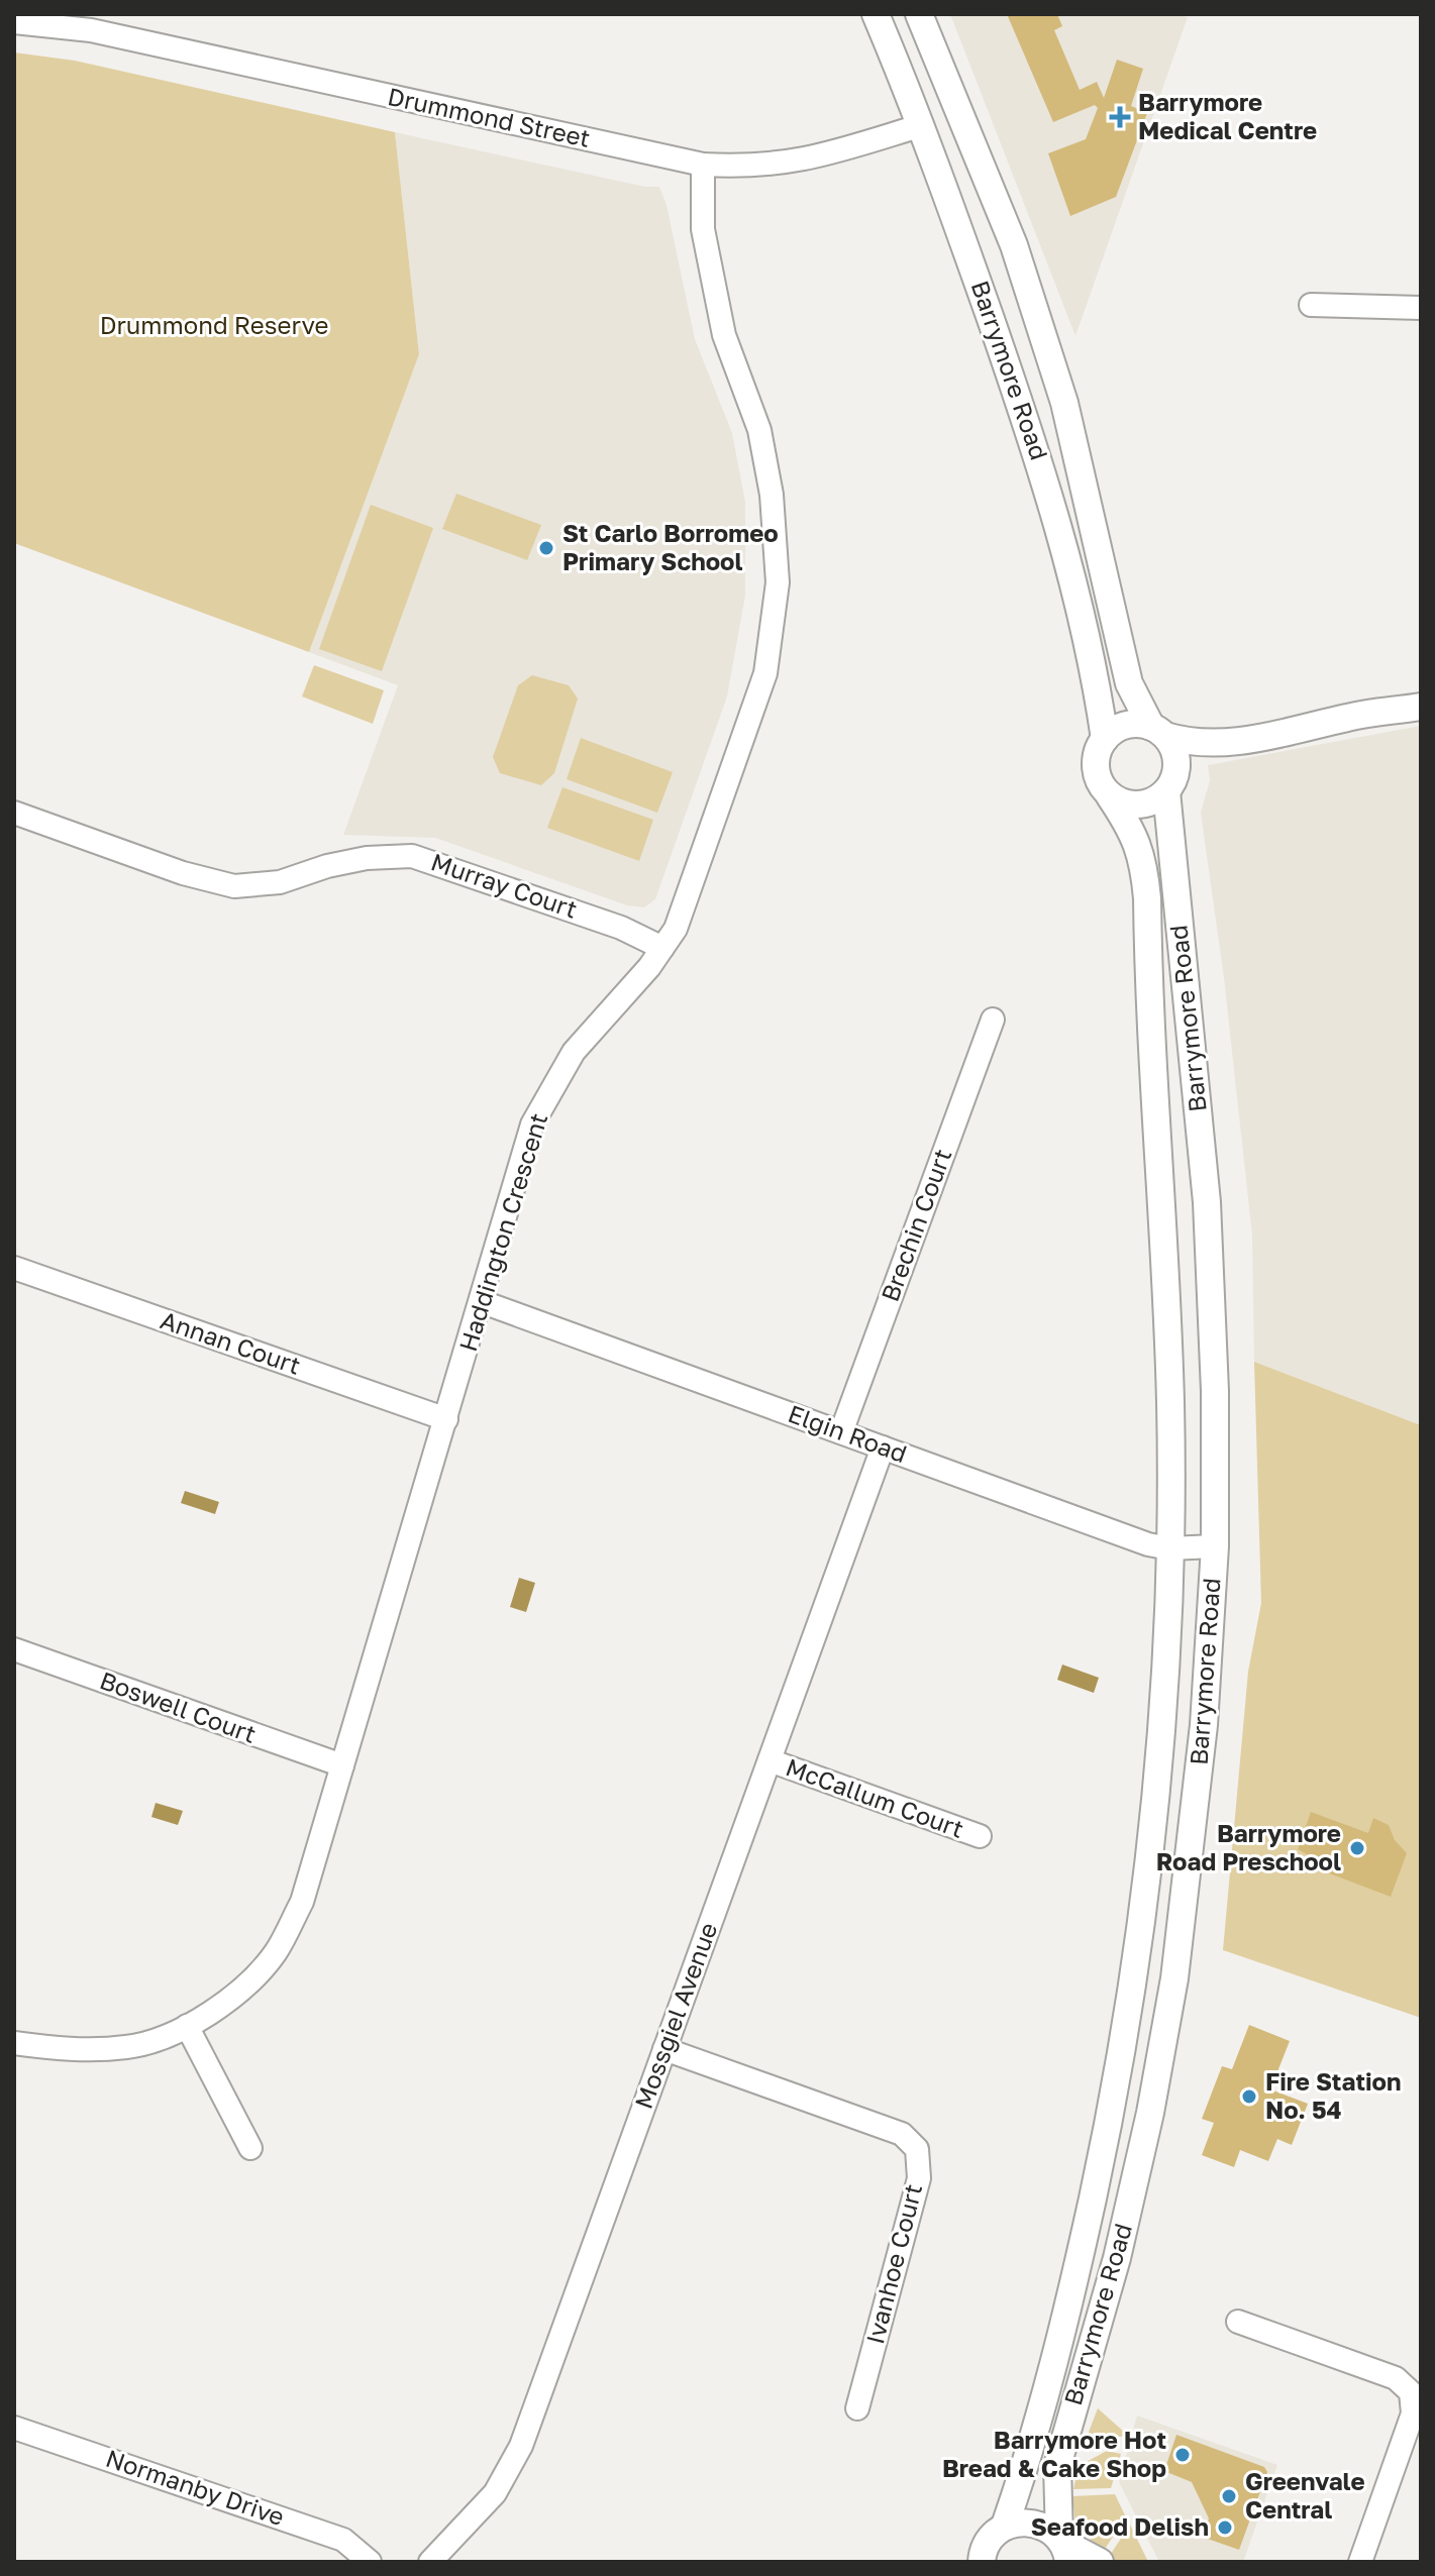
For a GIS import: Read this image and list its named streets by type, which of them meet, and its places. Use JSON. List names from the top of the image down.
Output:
{
  "streets": {
    "street": [
      "Drummond Street",
      "Barrymore Road",
      "Murray Court",
      "Brechin Court",
      "Haddington Crescent",
      "Annan Court",
      "Elgin Road",
      "Boswell Court",
      "McCallum Court",
      "Mossgiel Avenue",
      "Ivanhoe Court",
      "Normanby Drive"
    ]
  },
  "crossings": [
    ["Drummond Street", "Barrymore Road"],
    ["Drummond Street", "Haddington Crescent"],
    ["Barrymore Road", "Elgin Road"],
    ["Murray Court", "Haddington Crescent"],
    ["Brechin Court", "Elgin Road"],
    ["Haddington Crescent", "Annan Court"],
    ["Haddington Crescent", "Elgin Road"],
    ["Haddington Crescent", "Boswell Court"],
    ["Elgin Road", "Mossgiel Avenue"],
    ["McCallum Court", "Mossgiel Avenue"],
    ["Mossgiel Avenue", "Ivanhoe Court"]
  ],
  "parks": ["Drummond Reserve"],
  "places": {
    "health": ["Barrymore Medical Centre"],
    "other": [
      "St Carlo Borromeo Primary School",
      "Barrymore Road Preschool",
      "Fire Station No. 54",
      "Barrymore Hot Bread & Cake Shop",
      "Greenvale Central",
      "Seafood Delish"
    ]
  }
}
